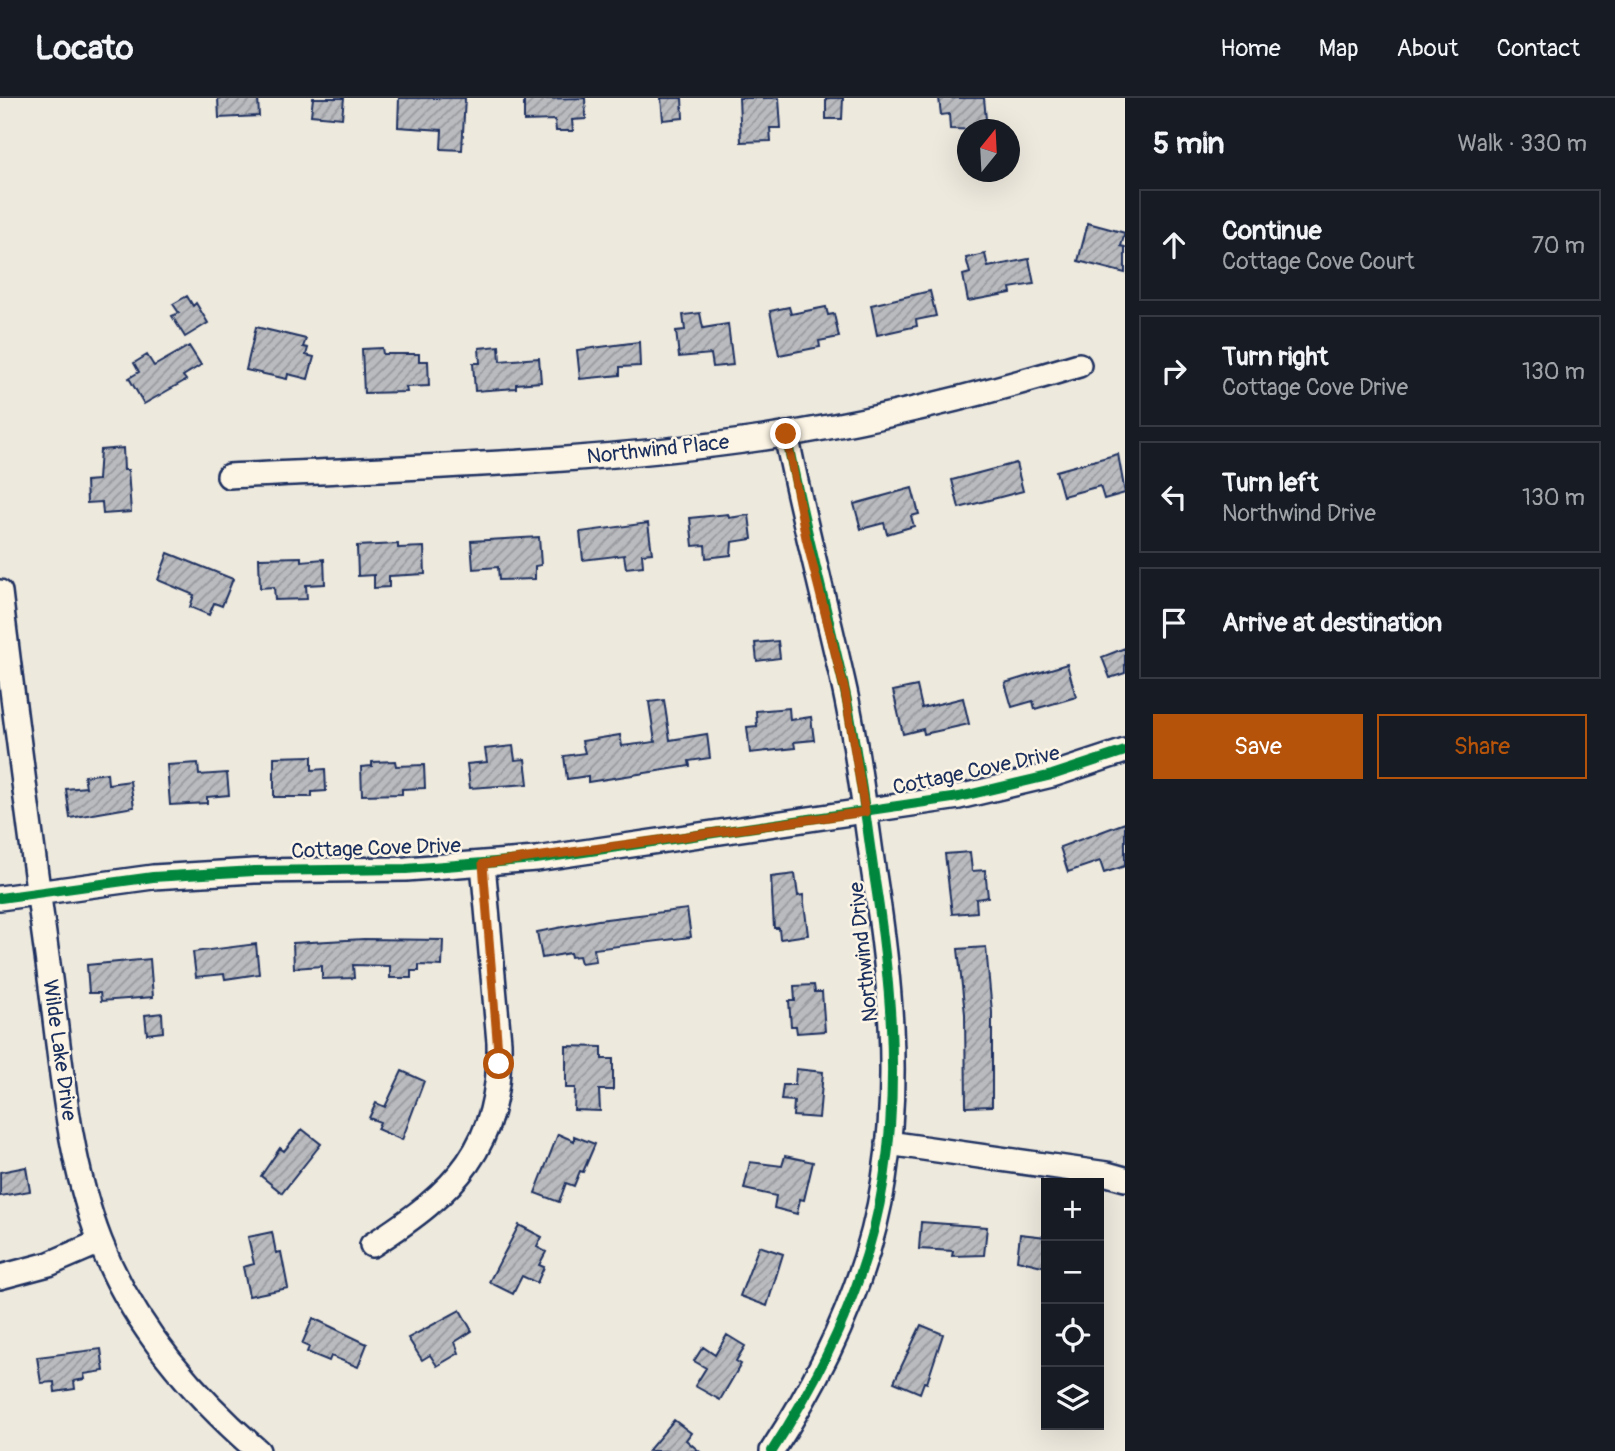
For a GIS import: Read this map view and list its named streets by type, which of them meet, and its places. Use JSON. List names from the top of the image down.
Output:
{
  "streets": {
    "street": [
      "Northwind Place",
      "Cottage Cove Drive",
      "Northwind Drive",
      "Wilde Lake Drive"
    ]
  },
  "crossings": [
    ["Northwind Place", "Northwind Drive"],
    ["Cottage Cove Drive", "Northwind Drive"],
    ["Cottage Cove Drive", "Wilde Lake Drive"]
  ],
  "north": "top",
  "page": {
    "header": "Locato",
    "nav": [
      "Home",
      "Map",
      "About",
      "Contact"
    ],
    "heading": ["5 min", "Walk · 330 m"],
    "list": [
      ["Continue", "Cottage Cove Court", "70 m"],
      ["Turn right", "Cottage Cove Drive", "130 m"],
      ["Turn left", "Northwind Drive", "130 m"],
      "Arrive at destination"
    ],
    "buttons": ["Save", "Share"],
    "map_buttons": ["+", "−"]
  }
}
